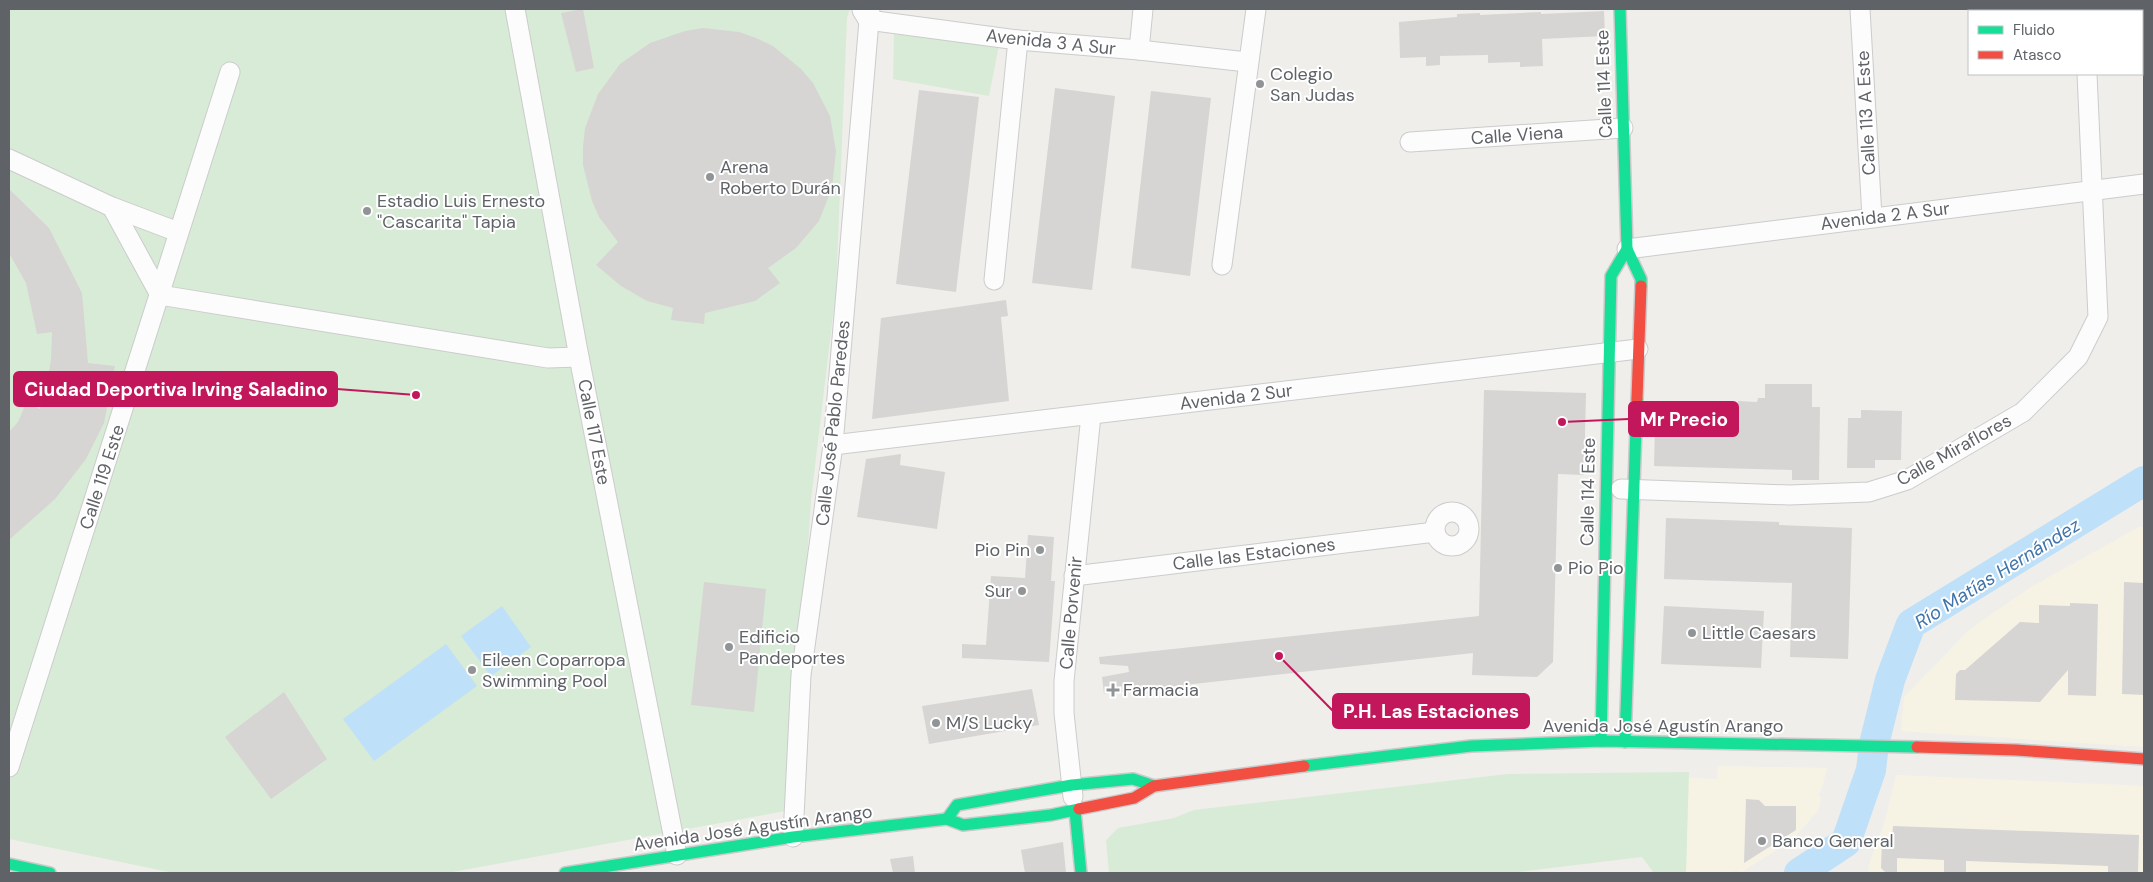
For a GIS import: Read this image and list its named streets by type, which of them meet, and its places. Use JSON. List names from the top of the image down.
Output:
{
  "streets": {
    "main road": ["Calle 114 Este", "Avenida José Agustín Arango"],
    "street": [
      "Avenida 3 A Sur",
      "Calle 113 A Este",
      "Calle Viena",
      "Avenida 2 A Sur",
      "Avenida 2 Sur",
      "Calle José Pablo Paredes",
      "Calle 117 Este",
      "Calle Miraflores",
      "Calle 119 Este",
      "Calle las Estaciones",
      "Calle Porvenir"
    ]
  },
  "crossings": [
    ["Avenida 3 A Sur", "Calle José Pablo Paredes"],
    ["Calle 114 Este", "Calle Viena"],
    ["Calle 114 Este", "Avenida 2 A Sur"],
    ["Calle 114 Este", "Avenida 2 Sur"],
    ["Calle 114 Este", "Calle Miraflores"],
    ["Calle 114 Este", "Avenida José Agustín Arango"],
    ["Calle 113 A Este", "Avenida 2 A Sur"],
    ["Avenida 2 A Sur", "Calle Miraflores"],
    ["Avenida 2 Sur", "Calle José Pablo Paredes"],
    ["Avenida 2 Sur", "Calle Porvenir"],
    ["Calle José Pablo Paredes", "Avenida José Agustín Arango"],
    ["Calle 117 Este", "Avenida José Agustín Arango"],
    ["Calle las Estaciones", "Calle Porvenir"],
    ["Calle Porvenir", "Avenida José Agustín Arango"]
  ],
  "water": ["Río Matías Hernández"],
  "places": {
    "other": [
      "Colegio San Judas",
      "Arena Roberto Durán",
      "Estadio Luis Ernesto \"Cascarita\" Tapia",
      "Ciudad Deportiva Irving Saladino",
      "Mr Precio",
      "Pio Pin",
      "Pio Pio",
      "Sur",
      "Little Caesars",
      "Edificio Pandeportes",
      "P.H. Las Estaciones",
      "Eileen Coparropa Swimming Pool",
      "M/S Lucky",
      "Banco General"
    ],
    "health": ["Farmacia"]
  },
  "legend": ["Fluido", "Atasco"]
}
